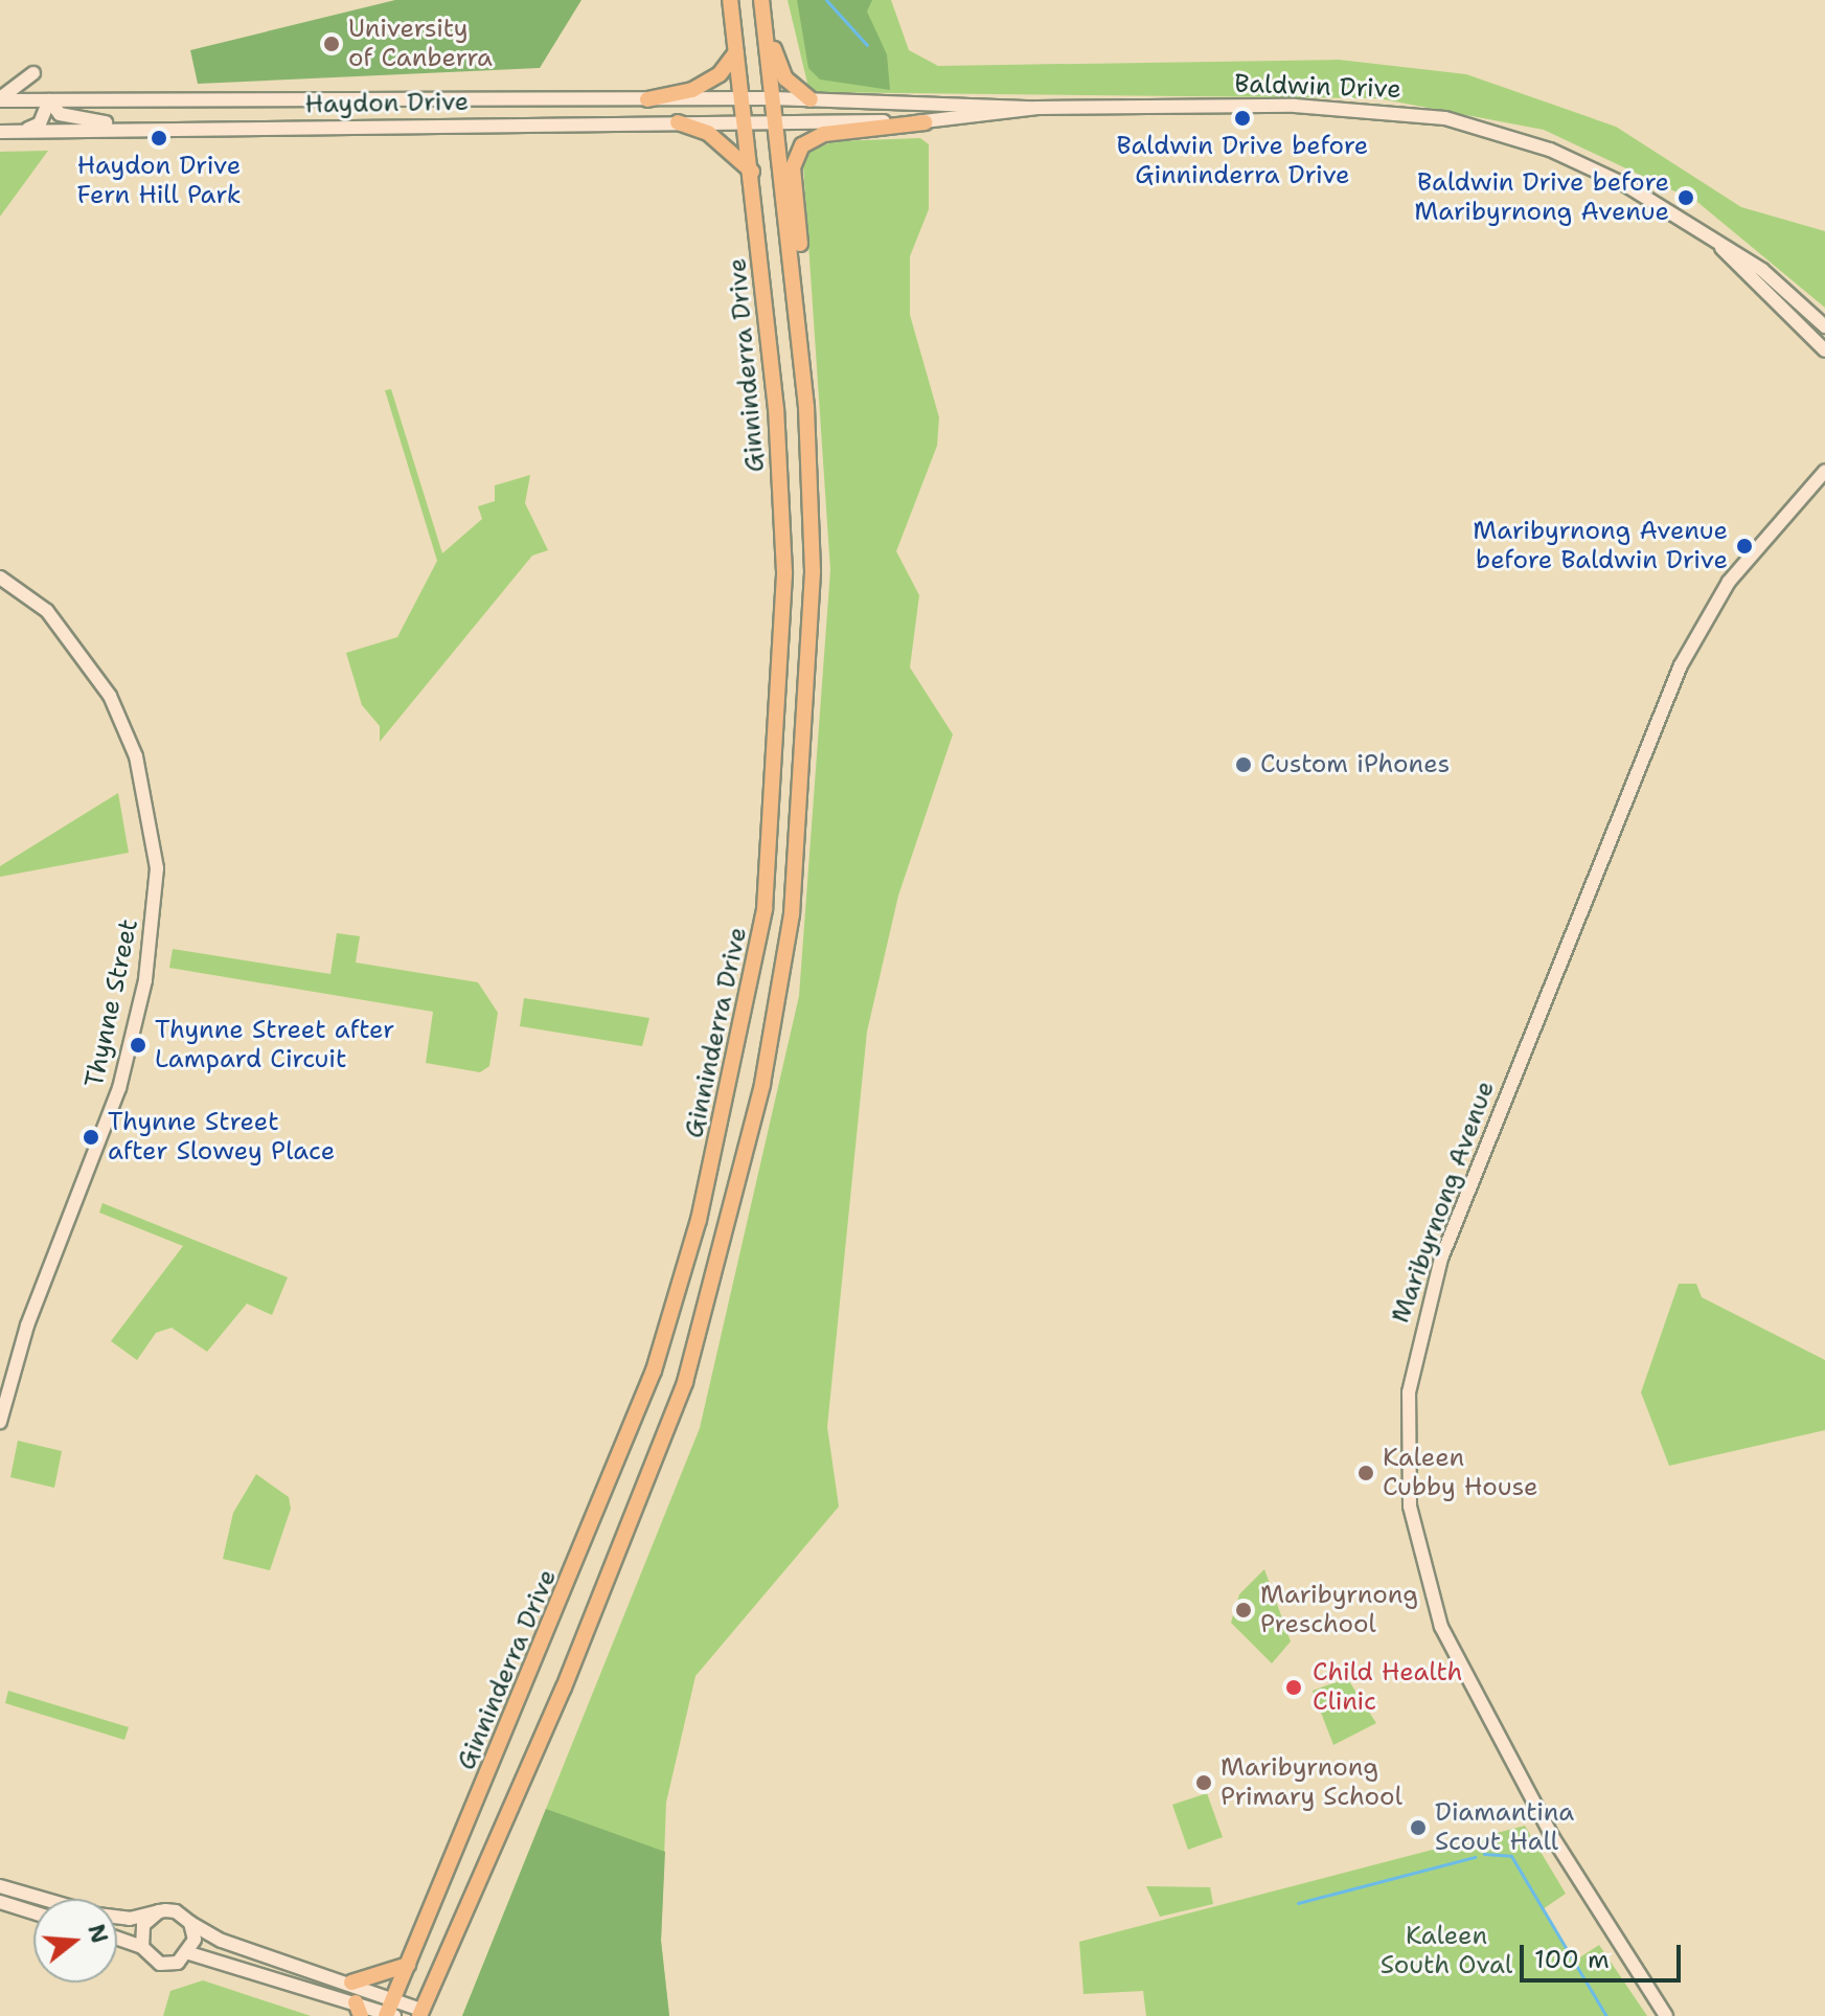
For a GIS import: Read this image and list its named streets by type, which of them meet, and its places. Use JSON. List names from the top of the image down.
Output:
{
  "streets": {
    "main road": ["Ginninderra Drive"],
    "street": [
      "Baldwin Drive",
      "Haydon Drive",
      "Thynne Street",
      "Maribyrnong Avenue"
    ]
  },
  "crossings": [
    ["Baldwin Drive", "Haydon Drive"],
    ["Baldwin Drive", "Ginninderra Drive"],
    ["Haydon Drive", "Ginninderra Drive"]
  ],
  "parks": ["Kaleen South Oval"],
  "places": [
    "University of Canberra",
    "Baldwin Drive before Ginninderra Drive",
    "Haydon Drive Fern Hill Park",
    "Baldwin Drive before Maribyrnong Avenue",
    "Maribyrnong Avenue before Baldwin Drive",
    "Custom iPhones",
    "Thynne Street after Lampard Circuit",
    "Thynne Street after Slowey Place",
    "Kaleen Cubby House",
    "Maribyrnong Preschool",
    "Child Health Clinic",
    "Maribyrnong Primary School",
    "Diamantina Scout Hall"
  ],
  "scale_bar": "100 m",
  "north": "right"
}
